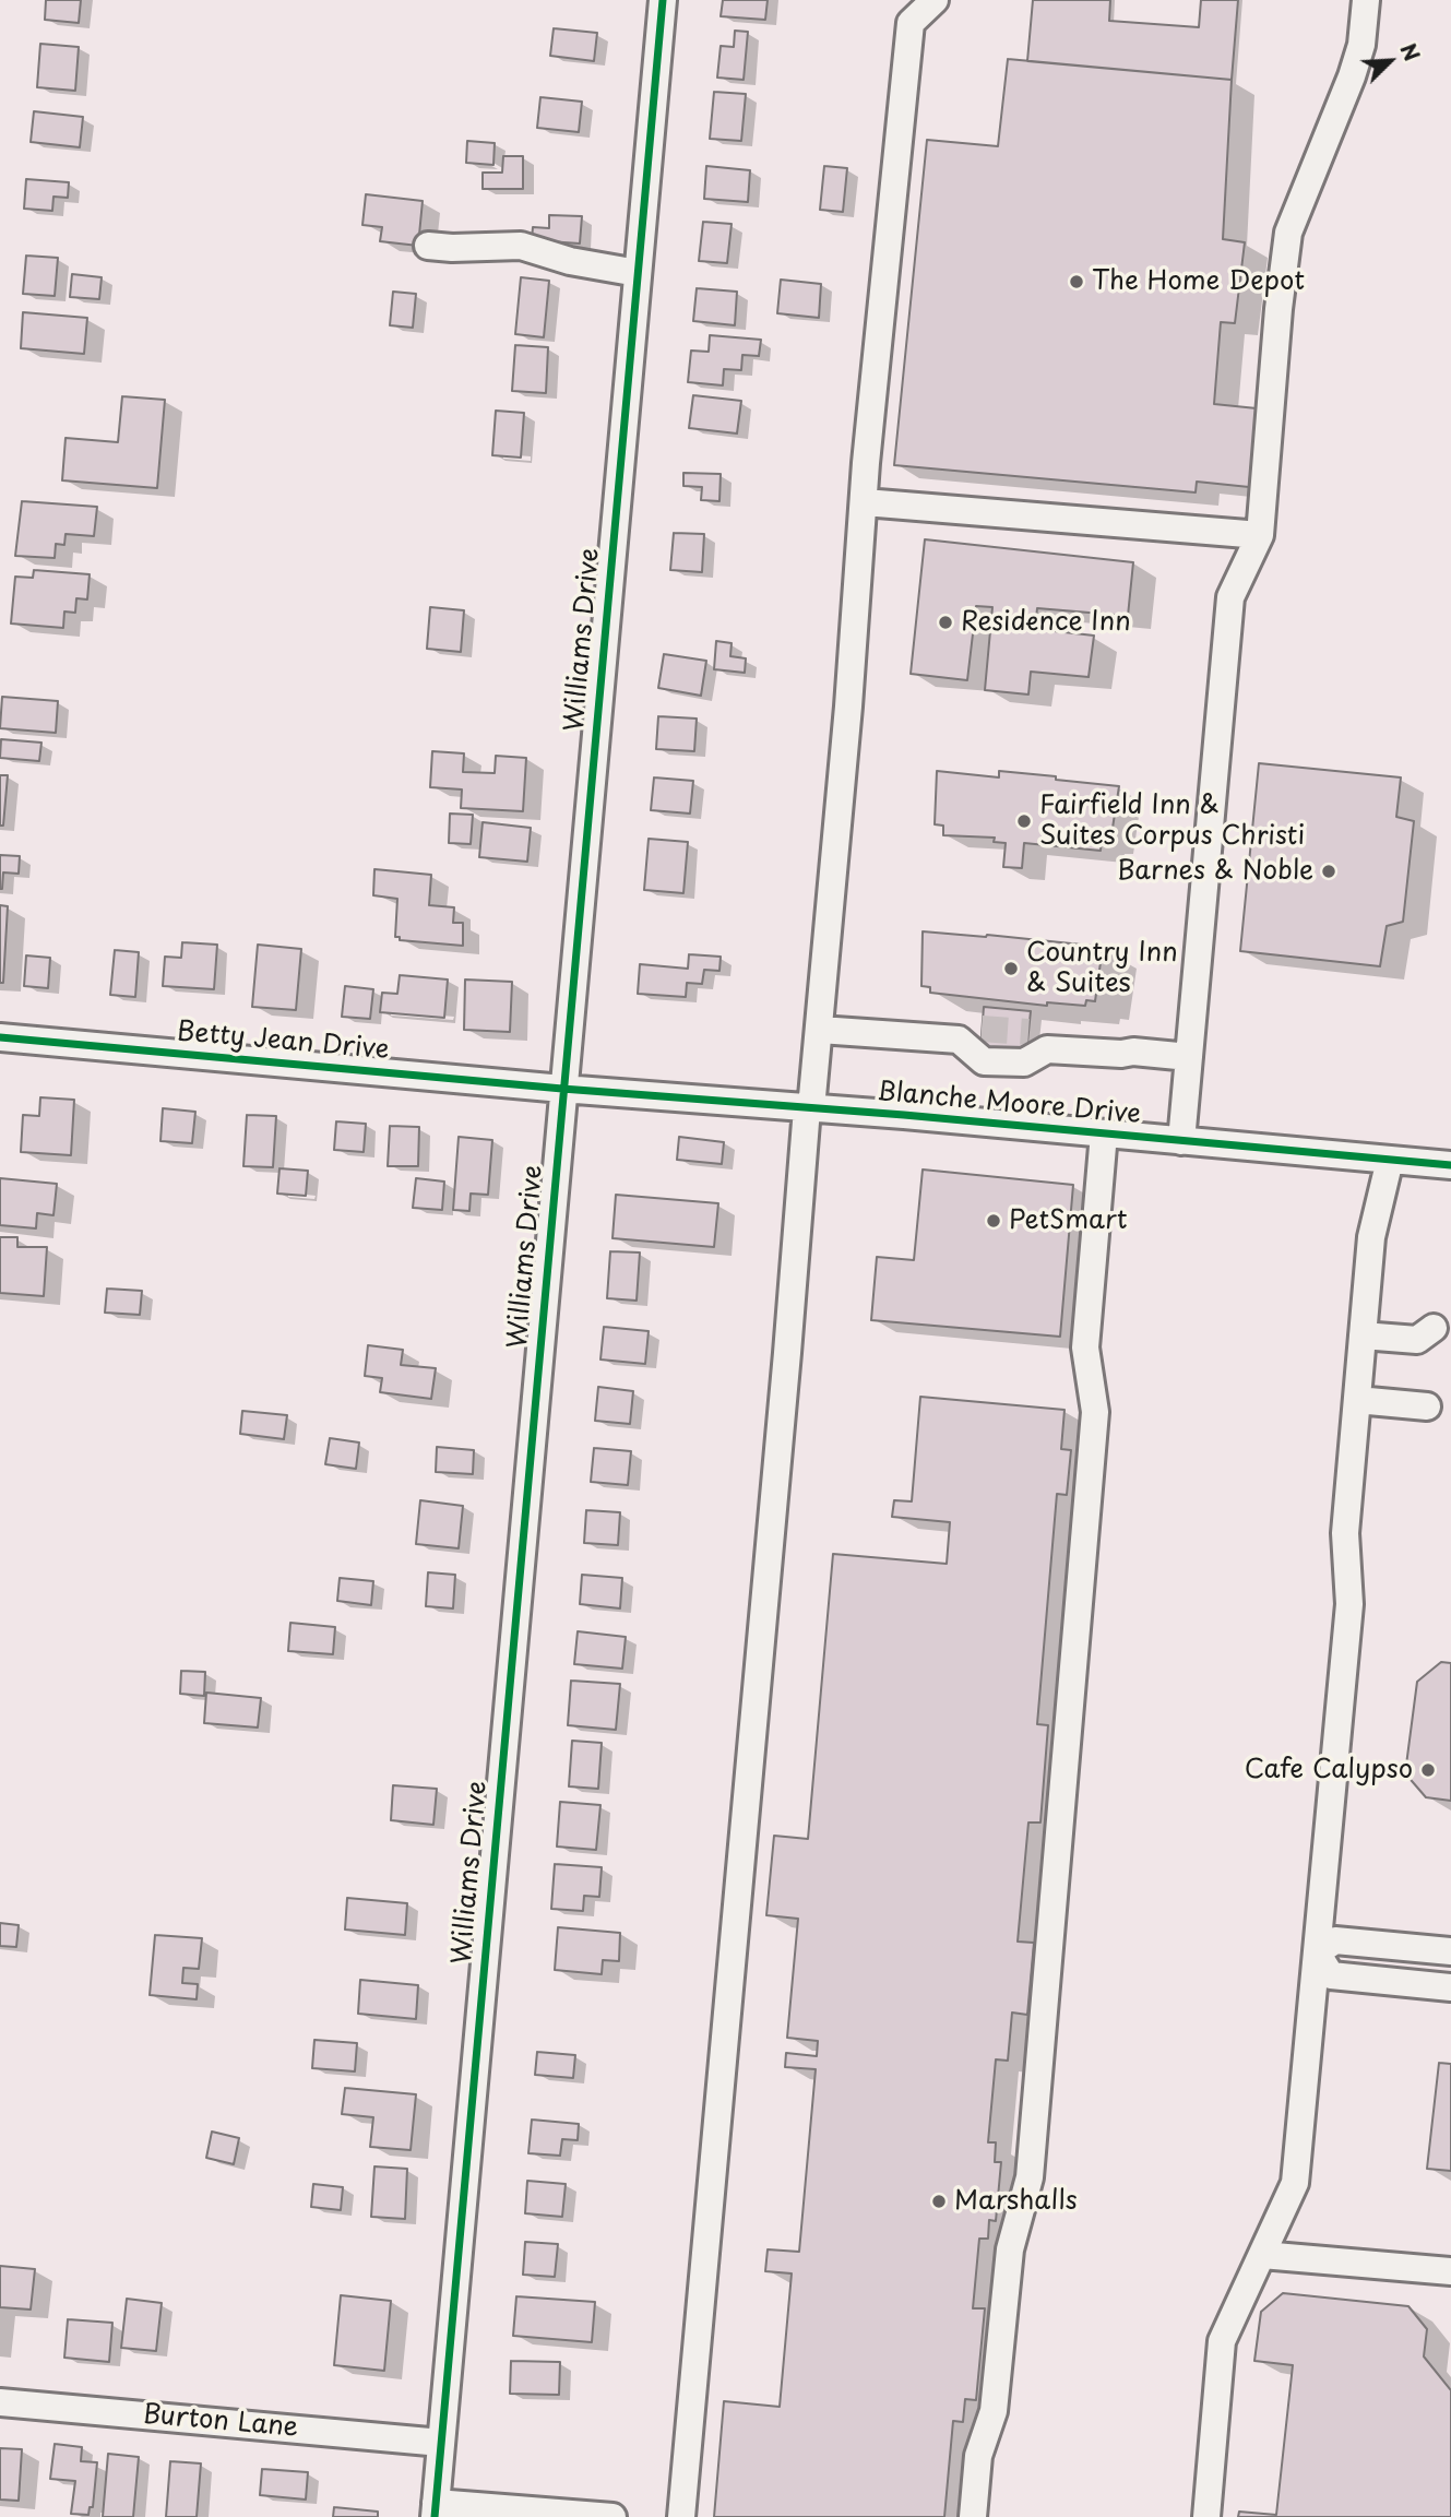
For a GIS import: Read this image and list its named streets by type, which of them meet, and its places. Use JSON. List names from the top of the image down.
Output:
{
  "streets": {
    "street": [
      "Williams Drive",
      "Betty Jean Drive",
      "Blanche Moore Drive",
      "Burton Lane"
    ]
  },
  "crossings": [
    ["Williams Drive", "Betty Jean Drive"],
    ["Williams Drive", "Blanche Moore Drive"],
    ["Williams Drive", "Burton Lane"],
    ["Betty Jean Drive", "Blanche Moore Drive"]
  ],
  "places": [
    "The Home Depot",
    "Residence Inn",
    "Fairfield Inn & Suites Corpus Christi",
    "Barnes & Noble",
    "Country Inn & Suites",
    "PetSmart",
    "Cafe Calypso",
    "Marshalls"
  ],
  "north": "top right"
}
